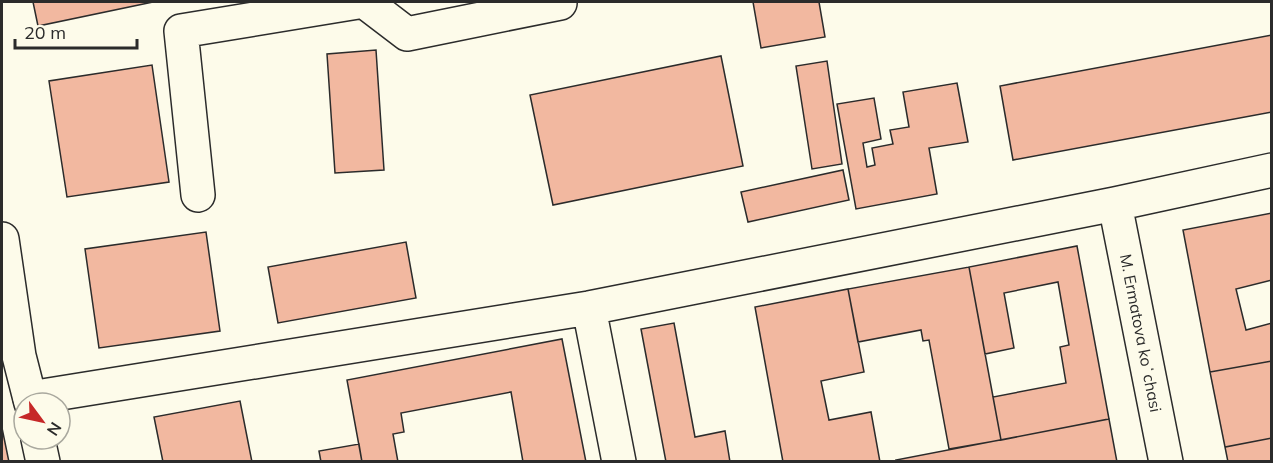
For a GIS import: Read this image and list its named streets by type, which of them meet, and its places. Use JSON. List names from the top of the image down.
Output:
{
  "streets": {
    "street": ["M. Ermatova koʻchasi"]
  },
  "scale_bar": "20 m",
  "north": "bottom right"
}
